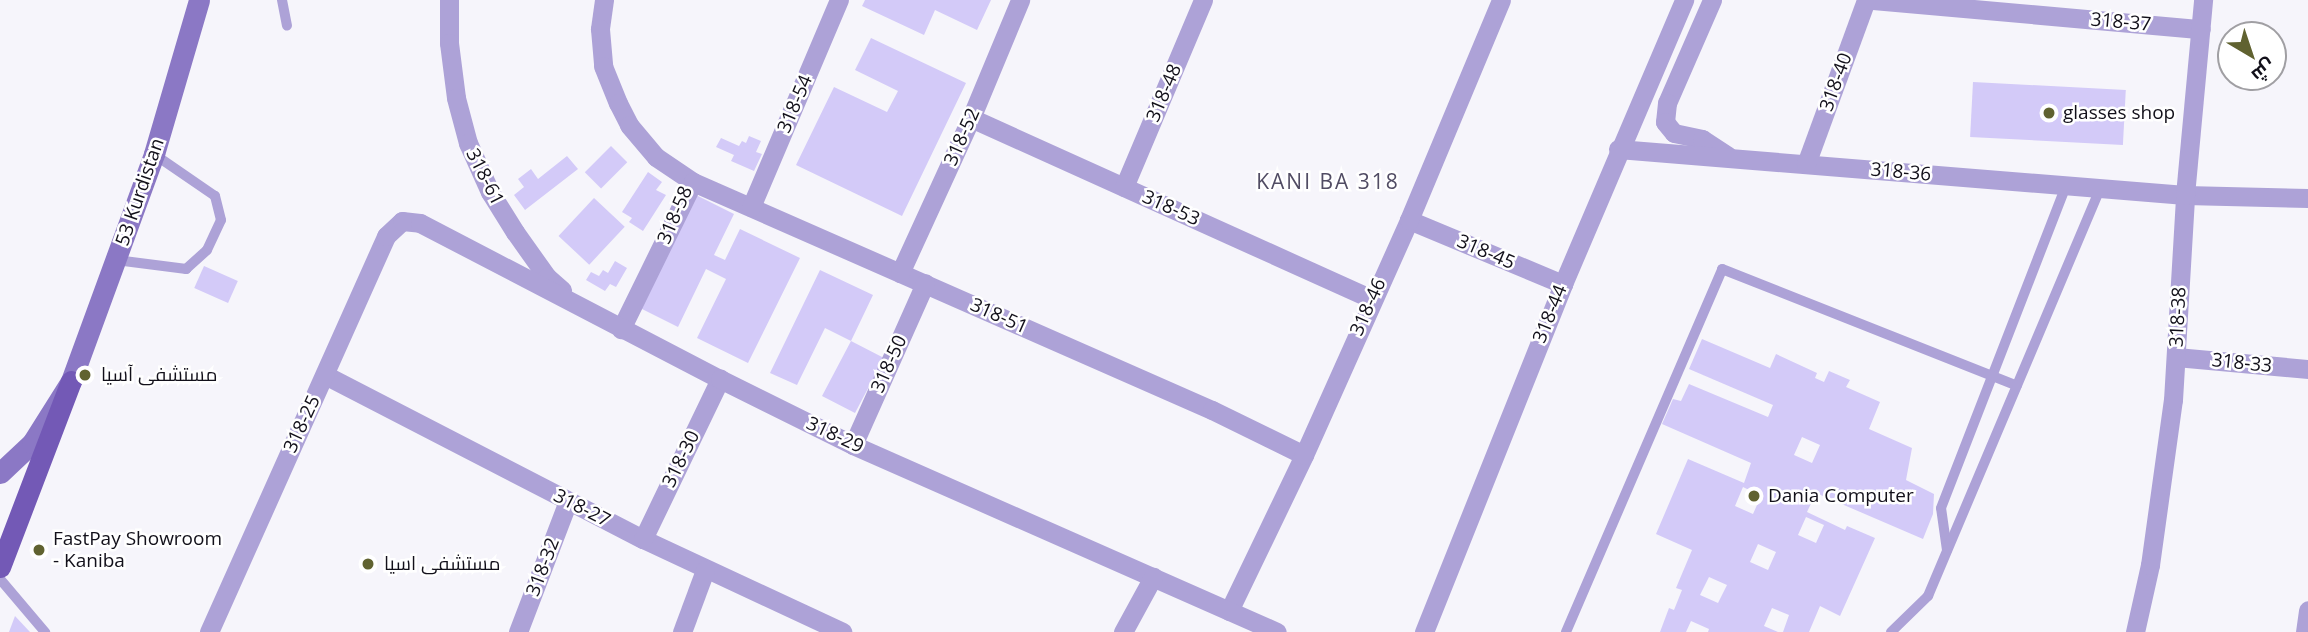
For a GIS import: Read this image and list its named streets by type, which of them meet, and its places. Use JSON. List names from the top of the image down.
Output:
{
  "streets": {
    "main road": ["53 Kurdistan"],
    "street": [
      "318-37",
      "318-40",
      "318-48",
      "318-54",
      "318-52",
      "318-36",
      "318-61",
      "318-53",
      "318-58",
      "318-45",
      "318-46",
      "318-44",
      "318-51",
      "318-38",
      "318-33",
      "318-50",
      "318-25",
      "318-29",
      "318-30",
      "318-27",
      "318-32"
    ]
  },
  "crossings": [
    ["318-37", "318-38"],
    ["318-40", "318-36"],
    ["318-48", "318-53"],
    ["318-54", "318-51"],
    ["318-52", "318-53"],
    ["318-52", "318-51"],
    ["318-36", "318-44"],
    ["318-36", "318-38"],
    ["318-61", "318-29"],
    ["318-53", "318-46"],
    ["318-58", "318-51"],
    ["318-58", "318-29"],
    ["318-45", "318-46"],
    ["318-45", "318-44"],
    ["318-46", "318-51"],
    ["318-46", "318-29"],
    ["318-51", "318-50"],
    ["318-38", "318-33"],
    ["318-50", "318-29"],
    ["318-25", "318-29"],
    ["318-25", "318-27"],
    ["318-29", "318-30"],
    ["318-30", "318-27"],
    ["318-27", "318-32"]
  ],
  "districts": ["KANI BA 318"],
  "places": [
    "glasses shop",
    "مستشفى آسيا",
    "Dania Computer",
    "FastPay Showroom - Kaniba",
    "مستشفى اسيا"
  ],
  "north": "bottom right"
}
